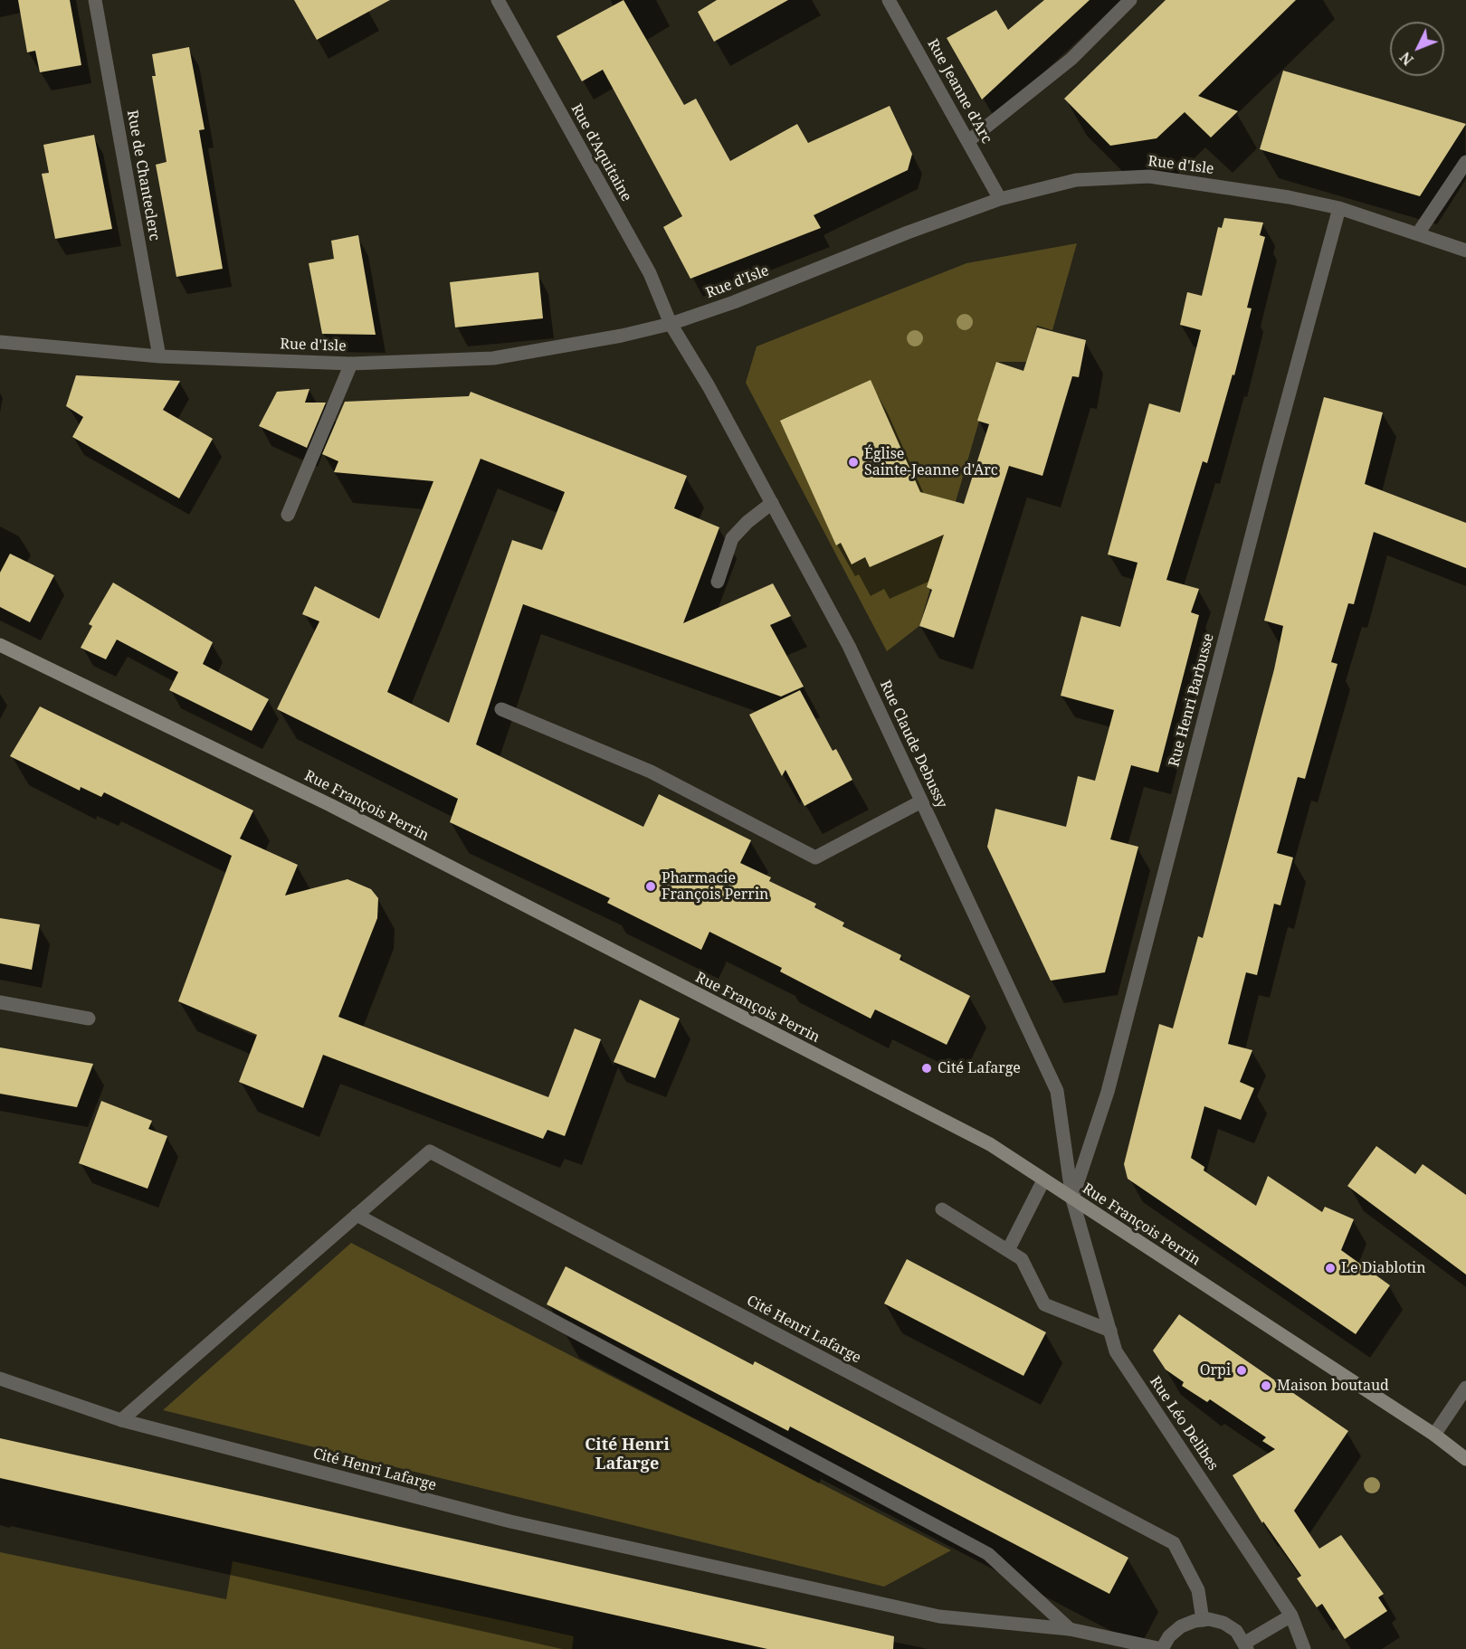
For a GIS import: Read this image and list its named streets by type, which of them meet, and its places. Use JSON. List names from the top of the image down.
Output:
{
  "streets": {
    "main road": ["Rue François Perrin"],
    "street": [
      "Rue Jeanne d'Arc",
      "Rue d'Aquitaine",
      "Rue d'Isle",
      "Rue de Chanteclerc",
      "Rue Henri Barbusse",
      "Rue Claude Debussy",
      "Cité Henri Lafarge",
      "Rue Léo Delibes"
    ]
  },
  "crossings": [
    ["Rue Jeanne d'Arc", "Rue d'Isle"],
    ["Rue d'Aquitaine", "Rue d'Isle"],
    ["Rue d'Aquitaine", "Rue Claude Debussy"],
    ["Rue d'Isle", "Rue de Chanteclerc"],
    ["Rue d'Isle", "Rue Henri Barbusse"],
    ["Rue d'Isle", "Rue Claude Debussy"],
    ["Rue Henri Barbusse", "Rue Claude Debussy"],
    ["Rue Henri Barbusse", "Rue François Perrin"],
    ["Rue Henri Barbusse", "Rue Léo Delibes"],
    ["Rue Claude Debussy", "Rue François Perrin"],
    ["Rue Claude Debussy", "Rue Léo Delibes"],
    ["Rue François Perrin", "Rue Léo Delibes"]
  ],
  "districts": ["Cité Henri Lafarge"],
  "places": [
    "Église Sainte-Jeanne d'Arc",
    "Pharmacie François Perrin",
    "Cité Lafarge",
    "Le Diablotin",
    "Orpi",
    "Maison boutaud"
  ],
  "north": "bottom left"
}
